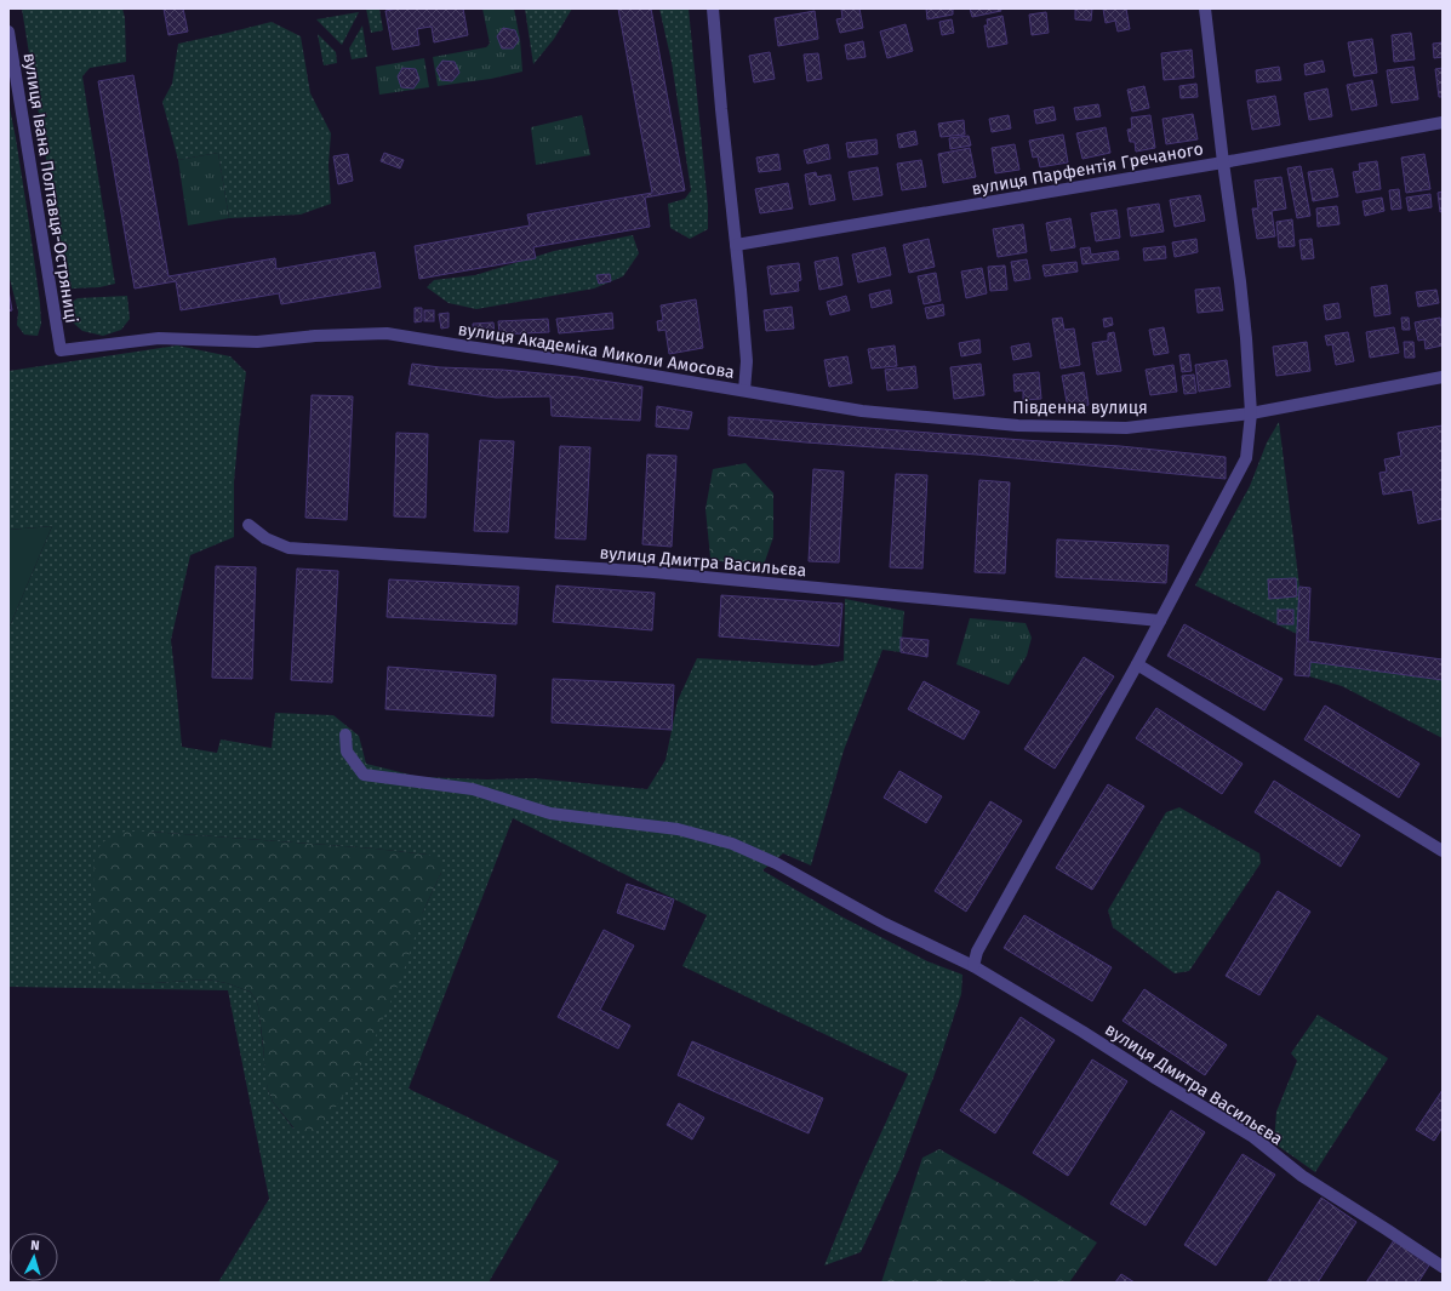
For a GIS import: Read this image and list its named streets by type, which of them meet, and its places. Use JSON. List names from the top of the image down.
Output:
{
  "streets": {
    "street": [
      "вулиця Парфентія Гречаного",
      "вулиця Івана Полтавця-Остряниці",
      "вулиця Академіка Миколи Амосова",
      "Південна вулиця",
      "вулиця Дмитра Васильєва"
    ]
  },
  "crossings": [
    ["вулиця Парфентія Гречаного", "вулиця Академіка Миколи Амосова"],
    ["вулиця Івана Полтавця-Остряниці", "вулиця Академіка Миколи Амосова"],
    ["вулиця Академіка Миколи Амосова", "Південна вулиця"]
  ],
  "north": "top"
}
